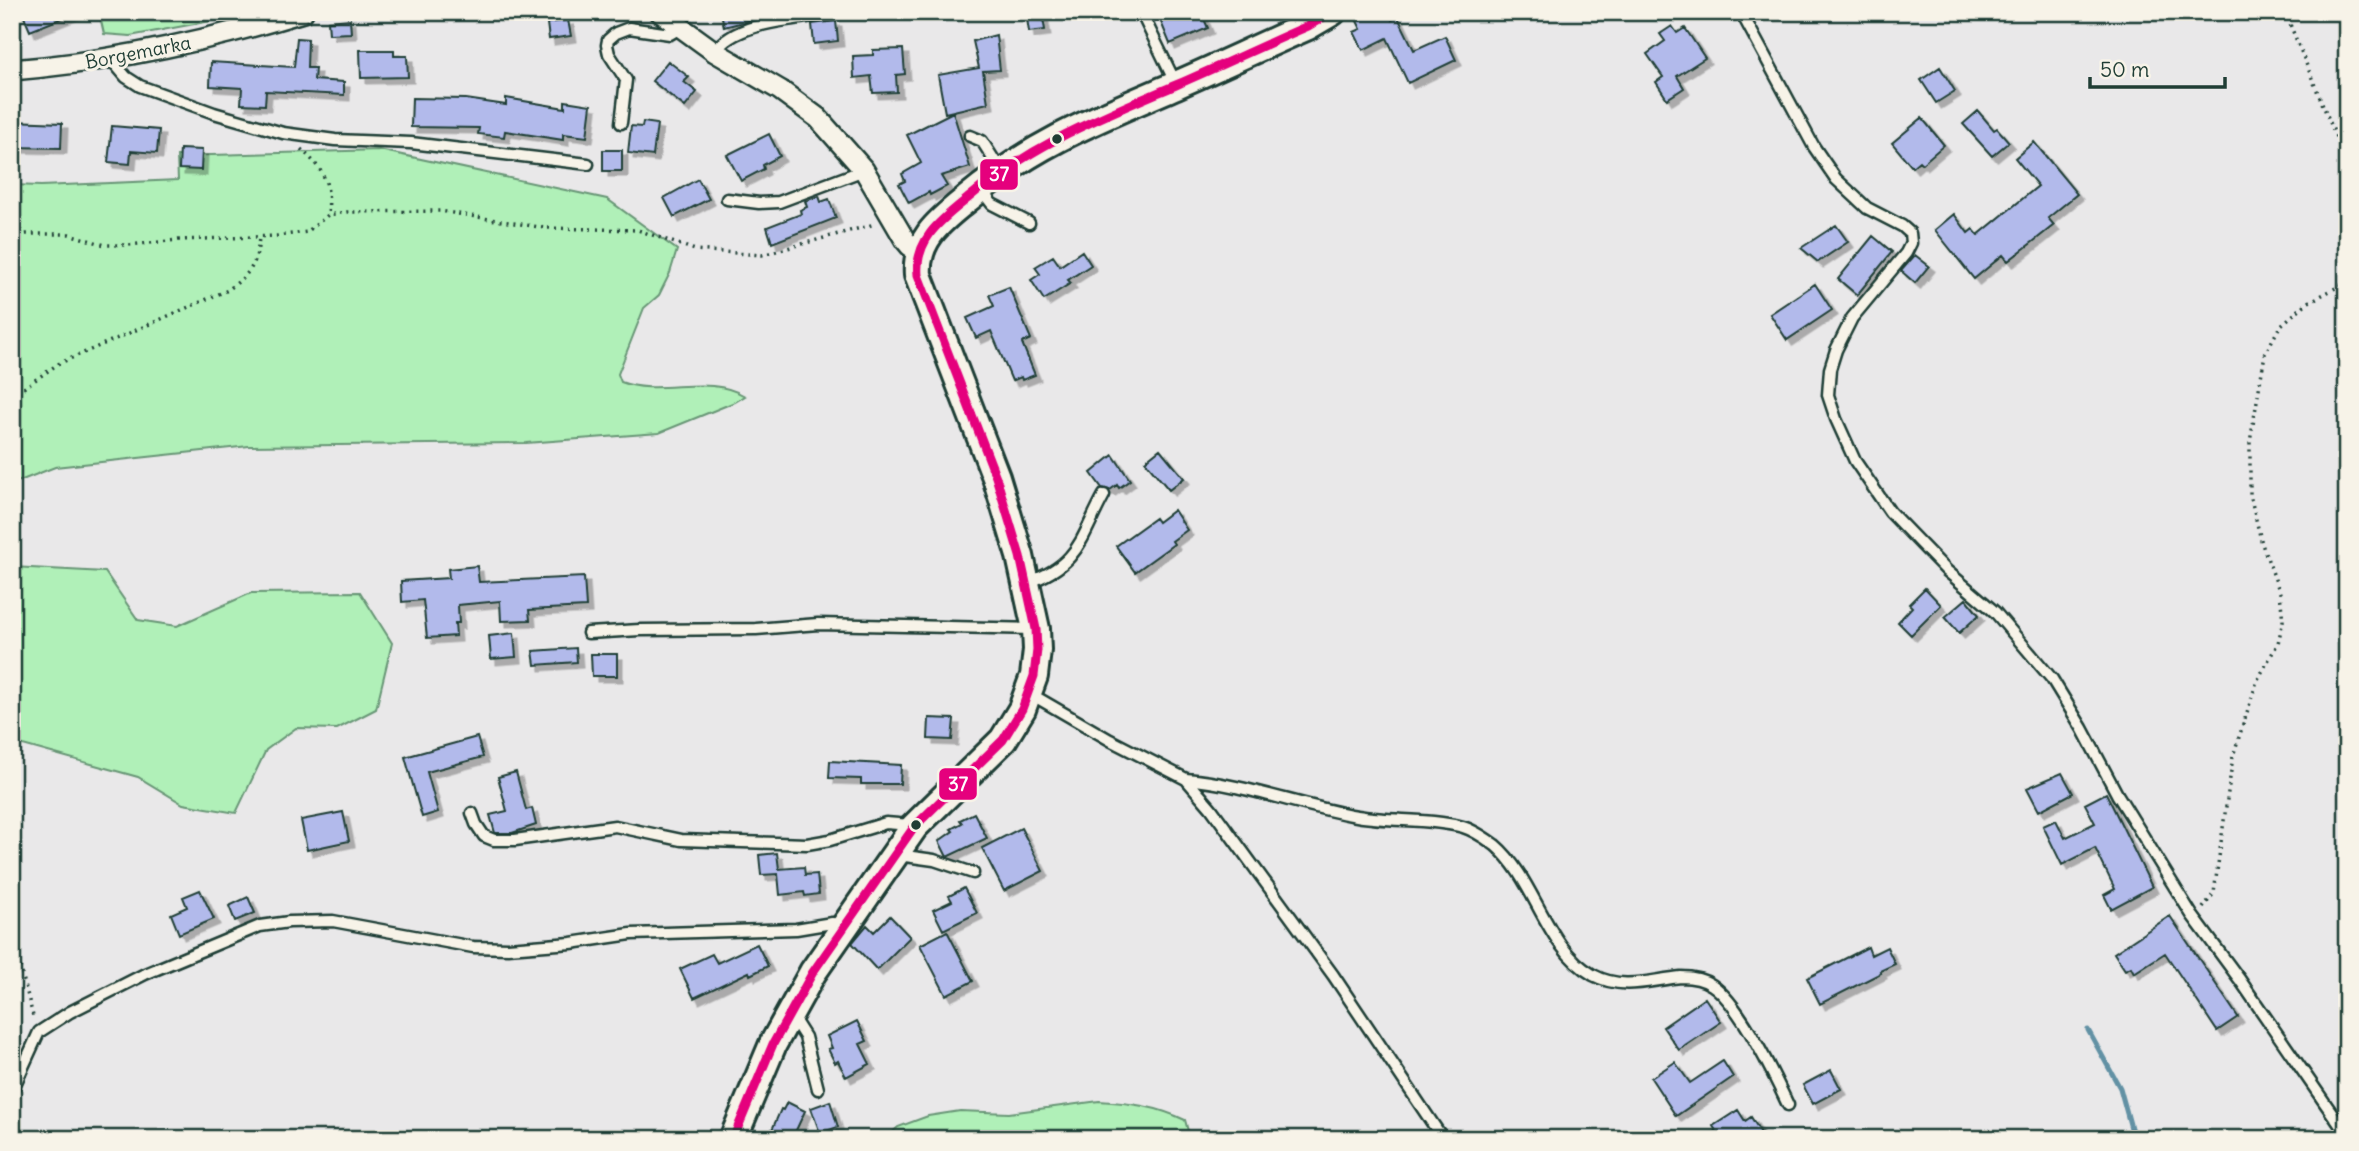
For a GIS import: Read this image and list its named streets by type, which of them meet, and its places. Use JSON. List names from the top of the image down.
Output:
{
  "streets": {
    "street": ["Borgemarka"]
  },
  "lines": ["transit line 37"],
  "scale_bar": "50 m"
}
